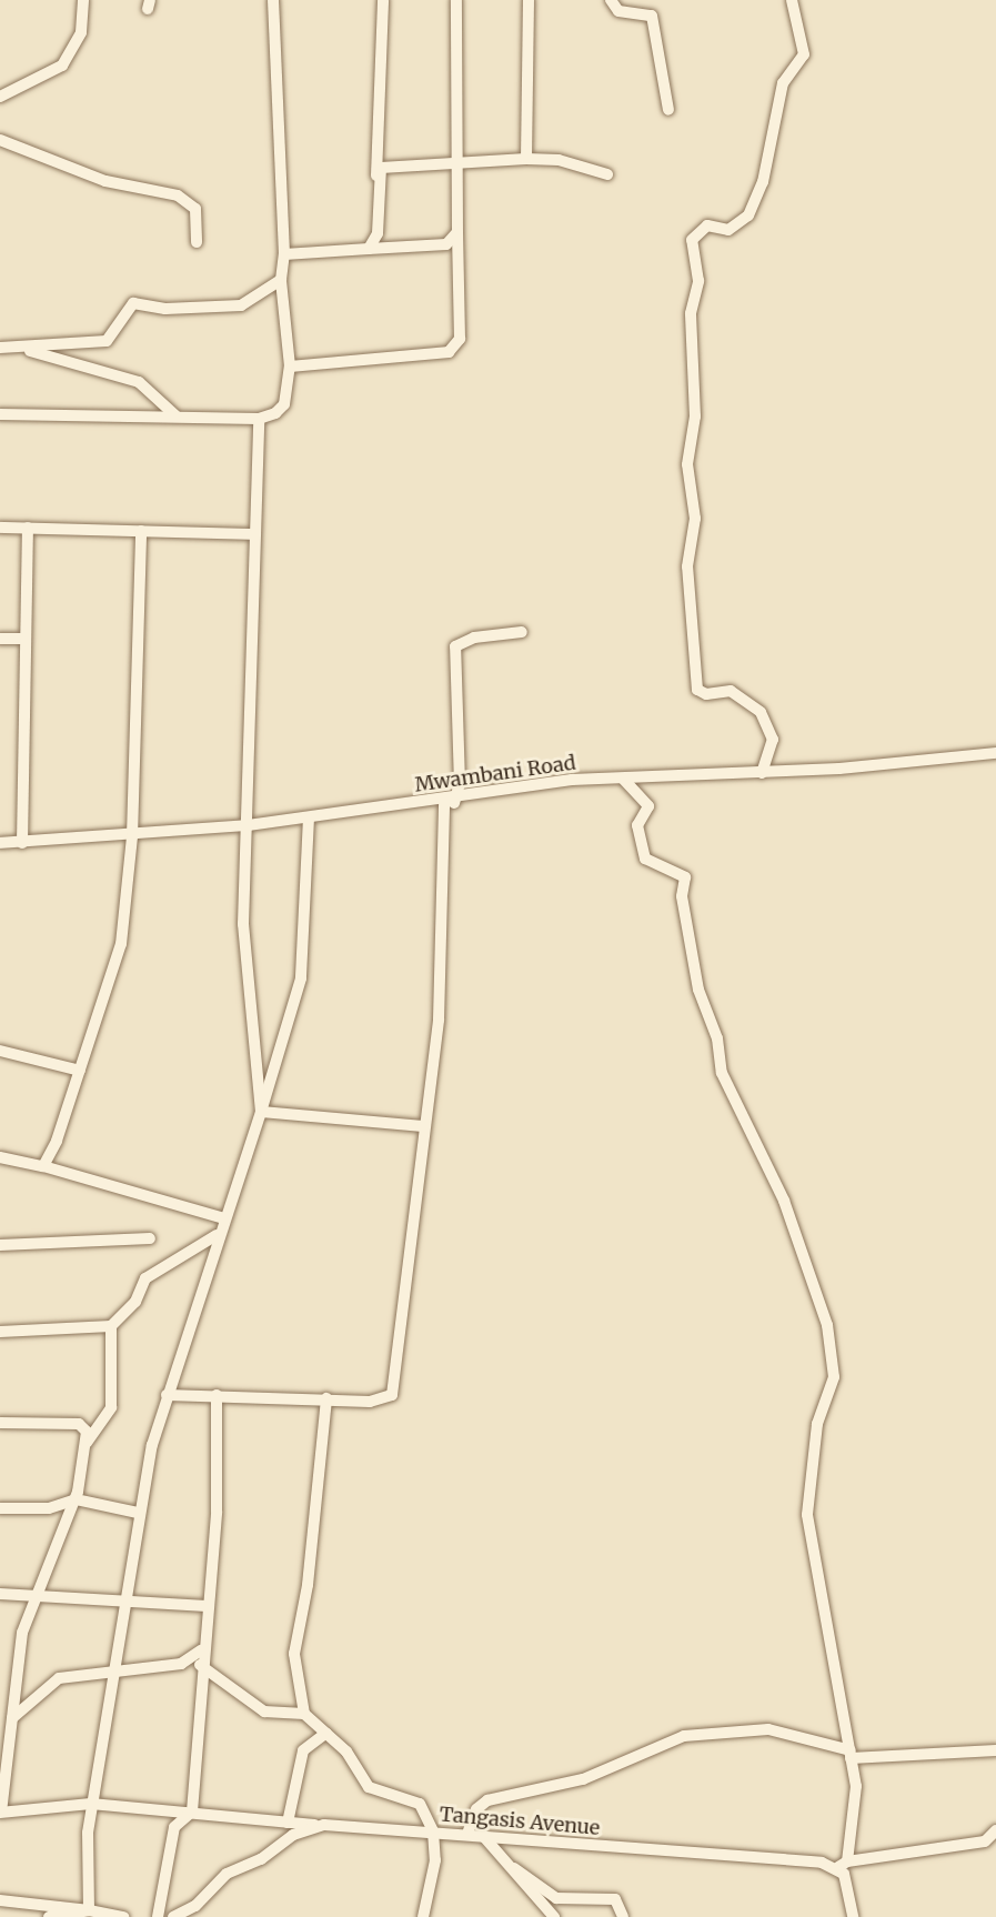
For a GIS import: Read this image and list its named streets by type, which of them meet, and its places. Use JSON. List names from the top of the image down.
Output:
{
  "streets": {
    "street": ["Mwambani Road", "Tangasis Avenue"]
  }
}
